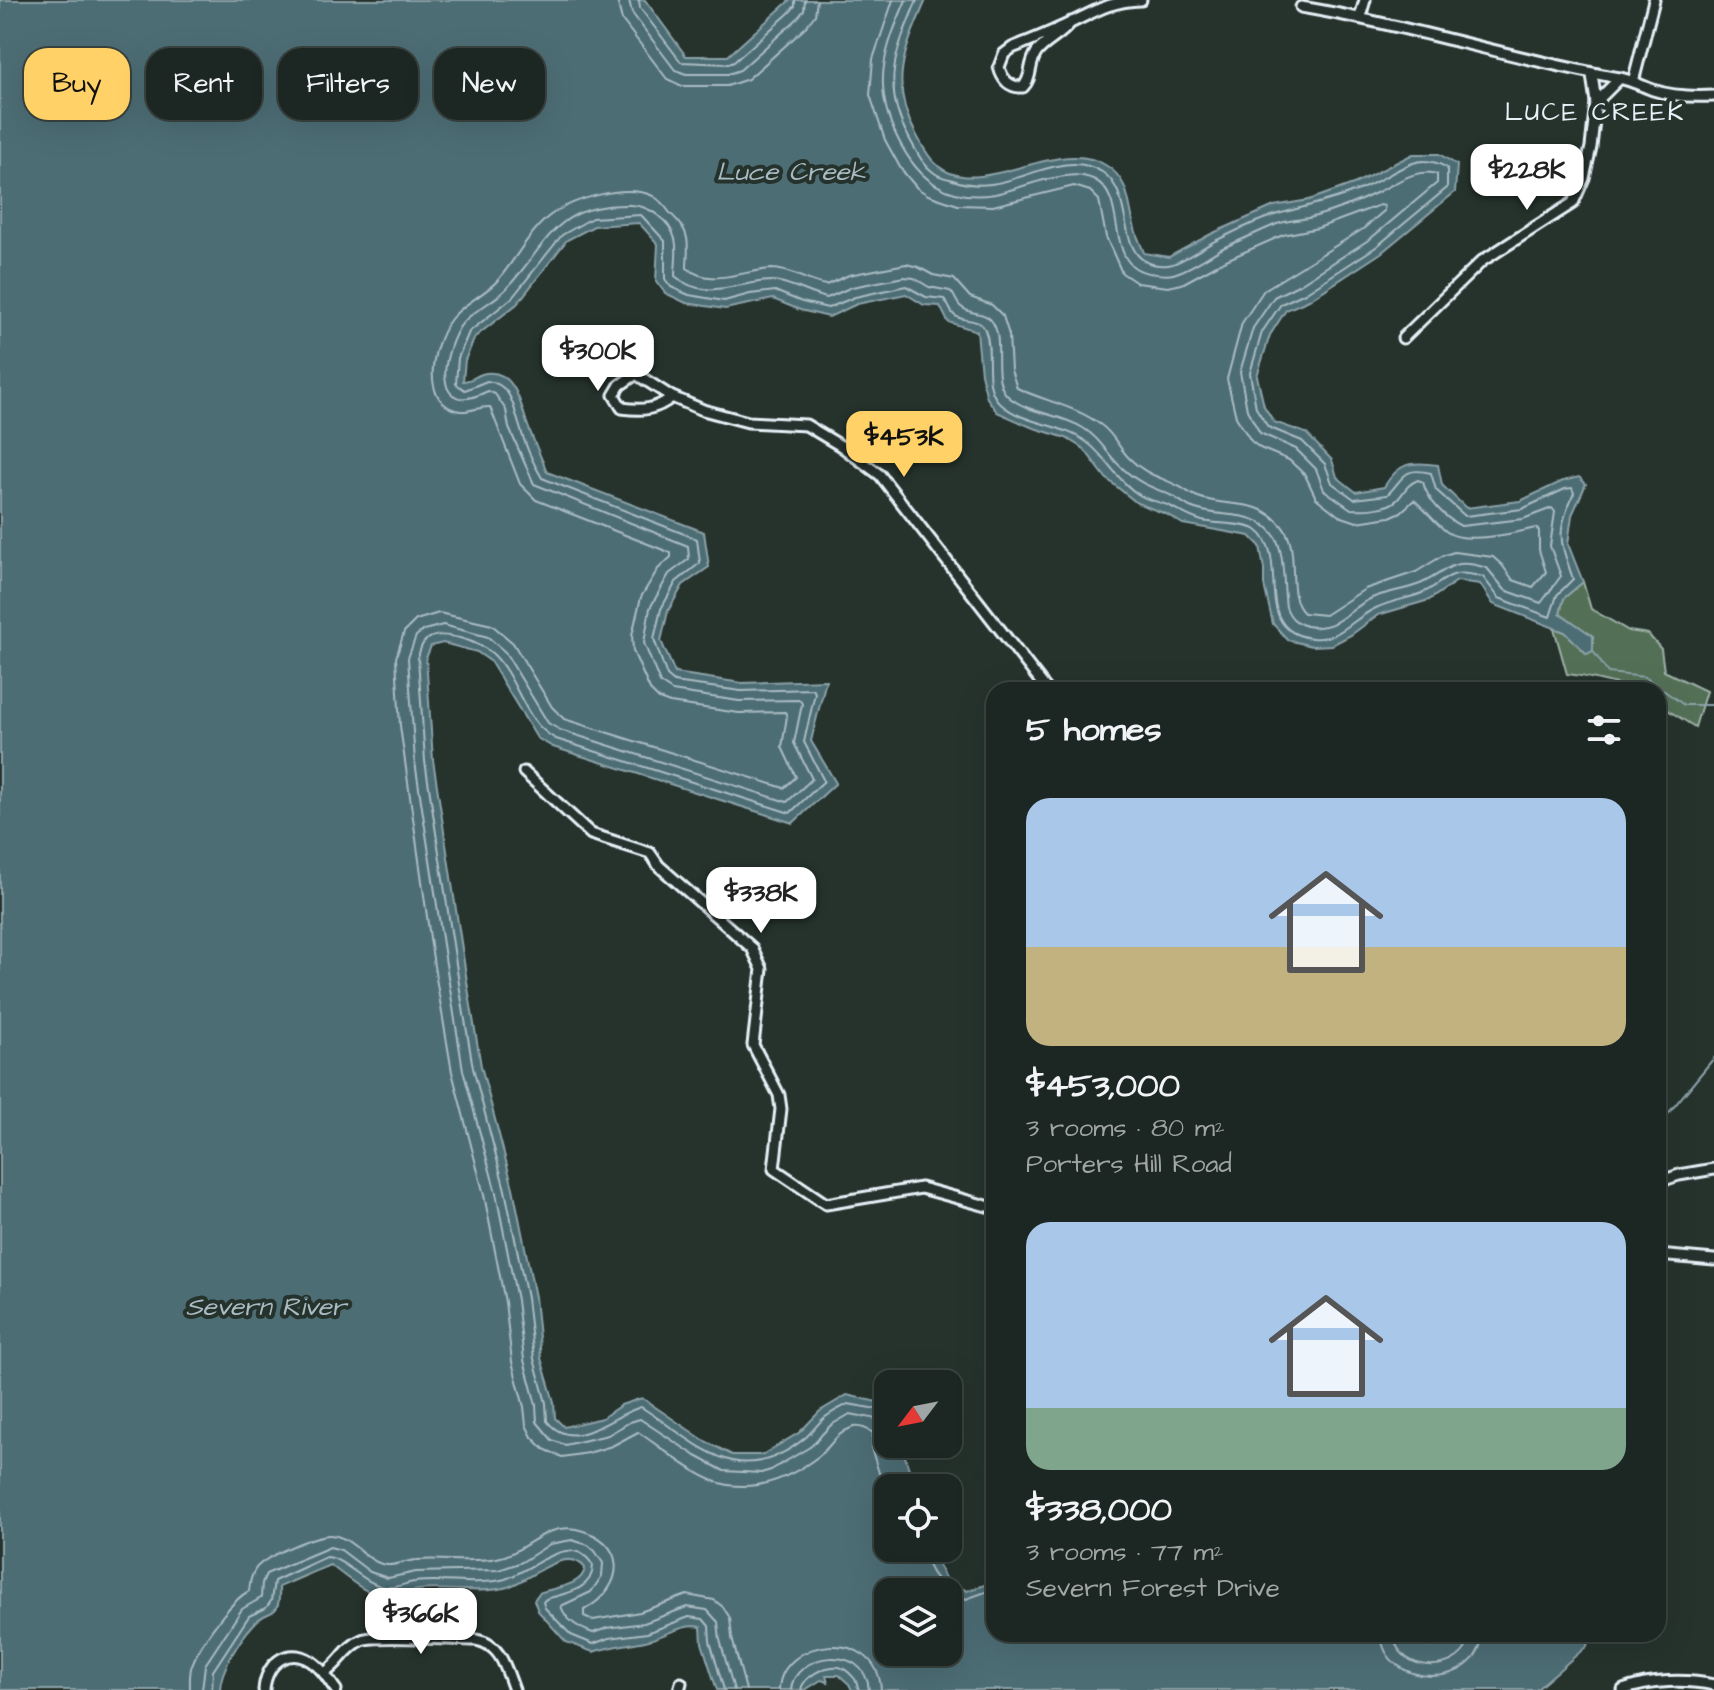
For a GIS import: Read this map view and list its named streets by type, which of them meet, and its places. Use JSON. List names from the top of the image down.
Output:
{
  "districts": ["LUCE CREEK"],
  "water": ["Luce Creek", "Severn River"],
  "north": "bottom left",
  "page": {
    "chip": [
      "Buy",
      "Rent",
      "Filters",
      "New"
    ],
    "price": [
      "$228K",
      "$300K",
      "$453K",
      "$338K",
      "$366K"
    ],
    "heading": "5 homes",
    "list": [
      {
        "name": "$453,000",
        "note": "3 rooms · 80 m² · Porters Hill Road"
      },
      {
        "name": "$338,000",
        "note": "3 rooms · 77 m² · Severn Forest Drive"
      }
    ]
  }
}
